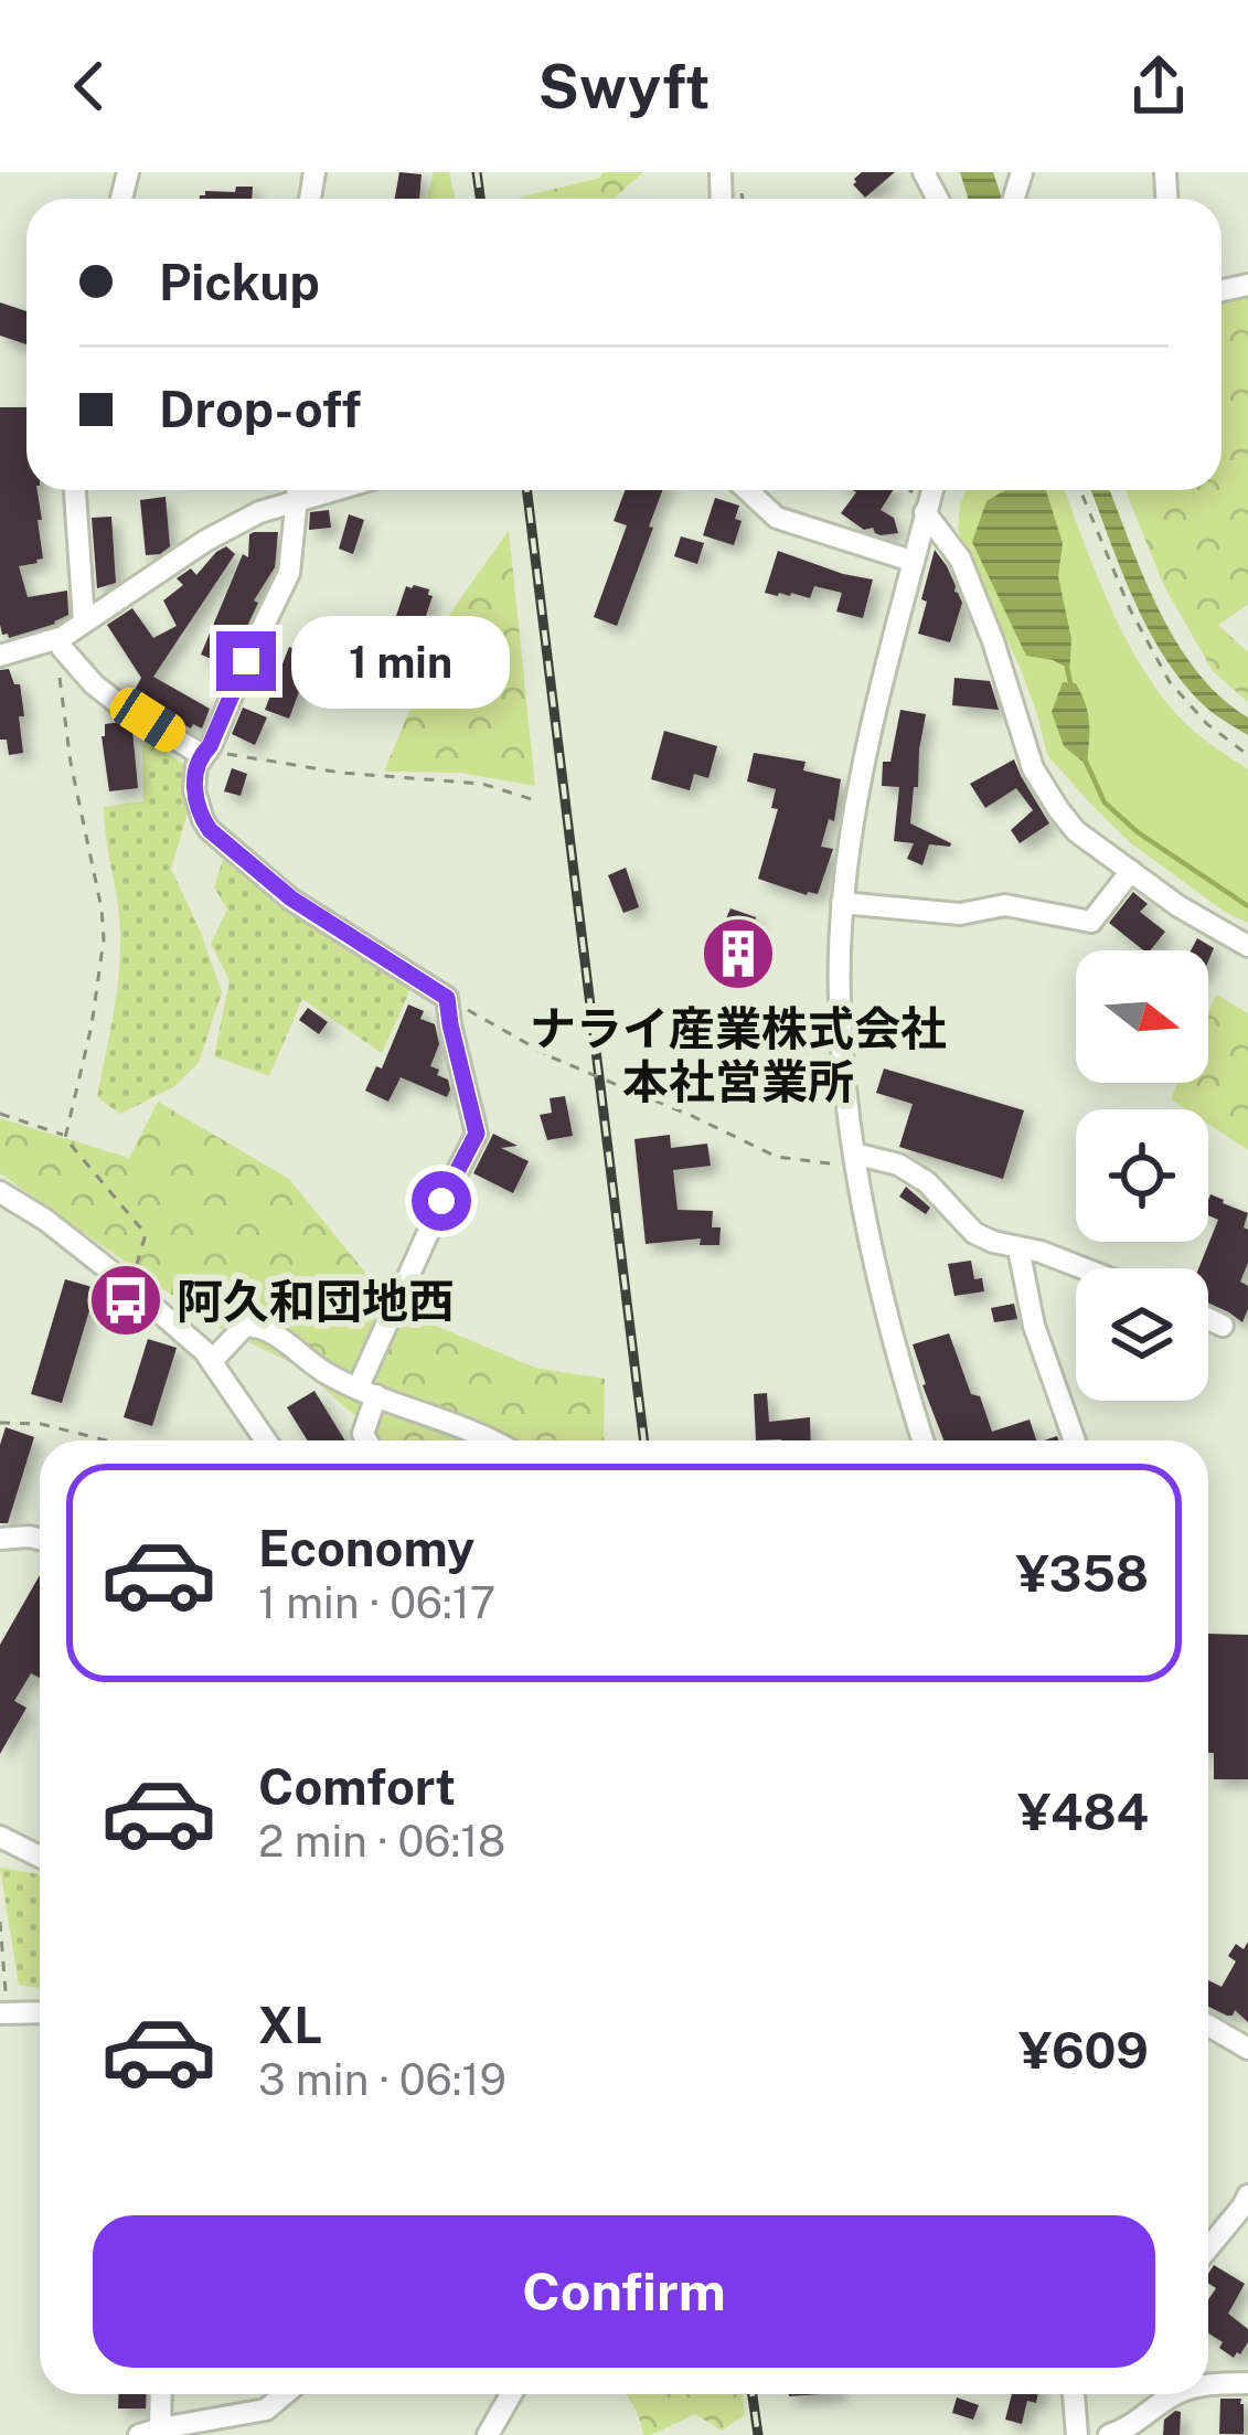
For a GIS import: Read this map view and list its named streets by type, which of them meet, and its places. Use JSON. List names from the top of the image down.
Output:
{
  "places": {
    "building": ["ナライ産業株式会社 本社営業所"],
    "bus stop": ["阿久和団地西"]
  },
  "north": "right",
  "page": {
    "header": "Swyft",
    "banner": ["Pickup", "Drop-off"],
    "bubble": "1 min",
    "list": [
      {
        "name": "Economy",
        "note": "1 min · 06:17",
        "value": "¥358"
      },
      {
        "name": "Comfort",
        "note": "2 min · 06:18",
        "value": "¥484"
      },
      {
        "name": "XL",
        "note": "3 min · 06:19",
        "value": "¥609"
      }
    ],
    "buttons": "Confirm"
  }
}
